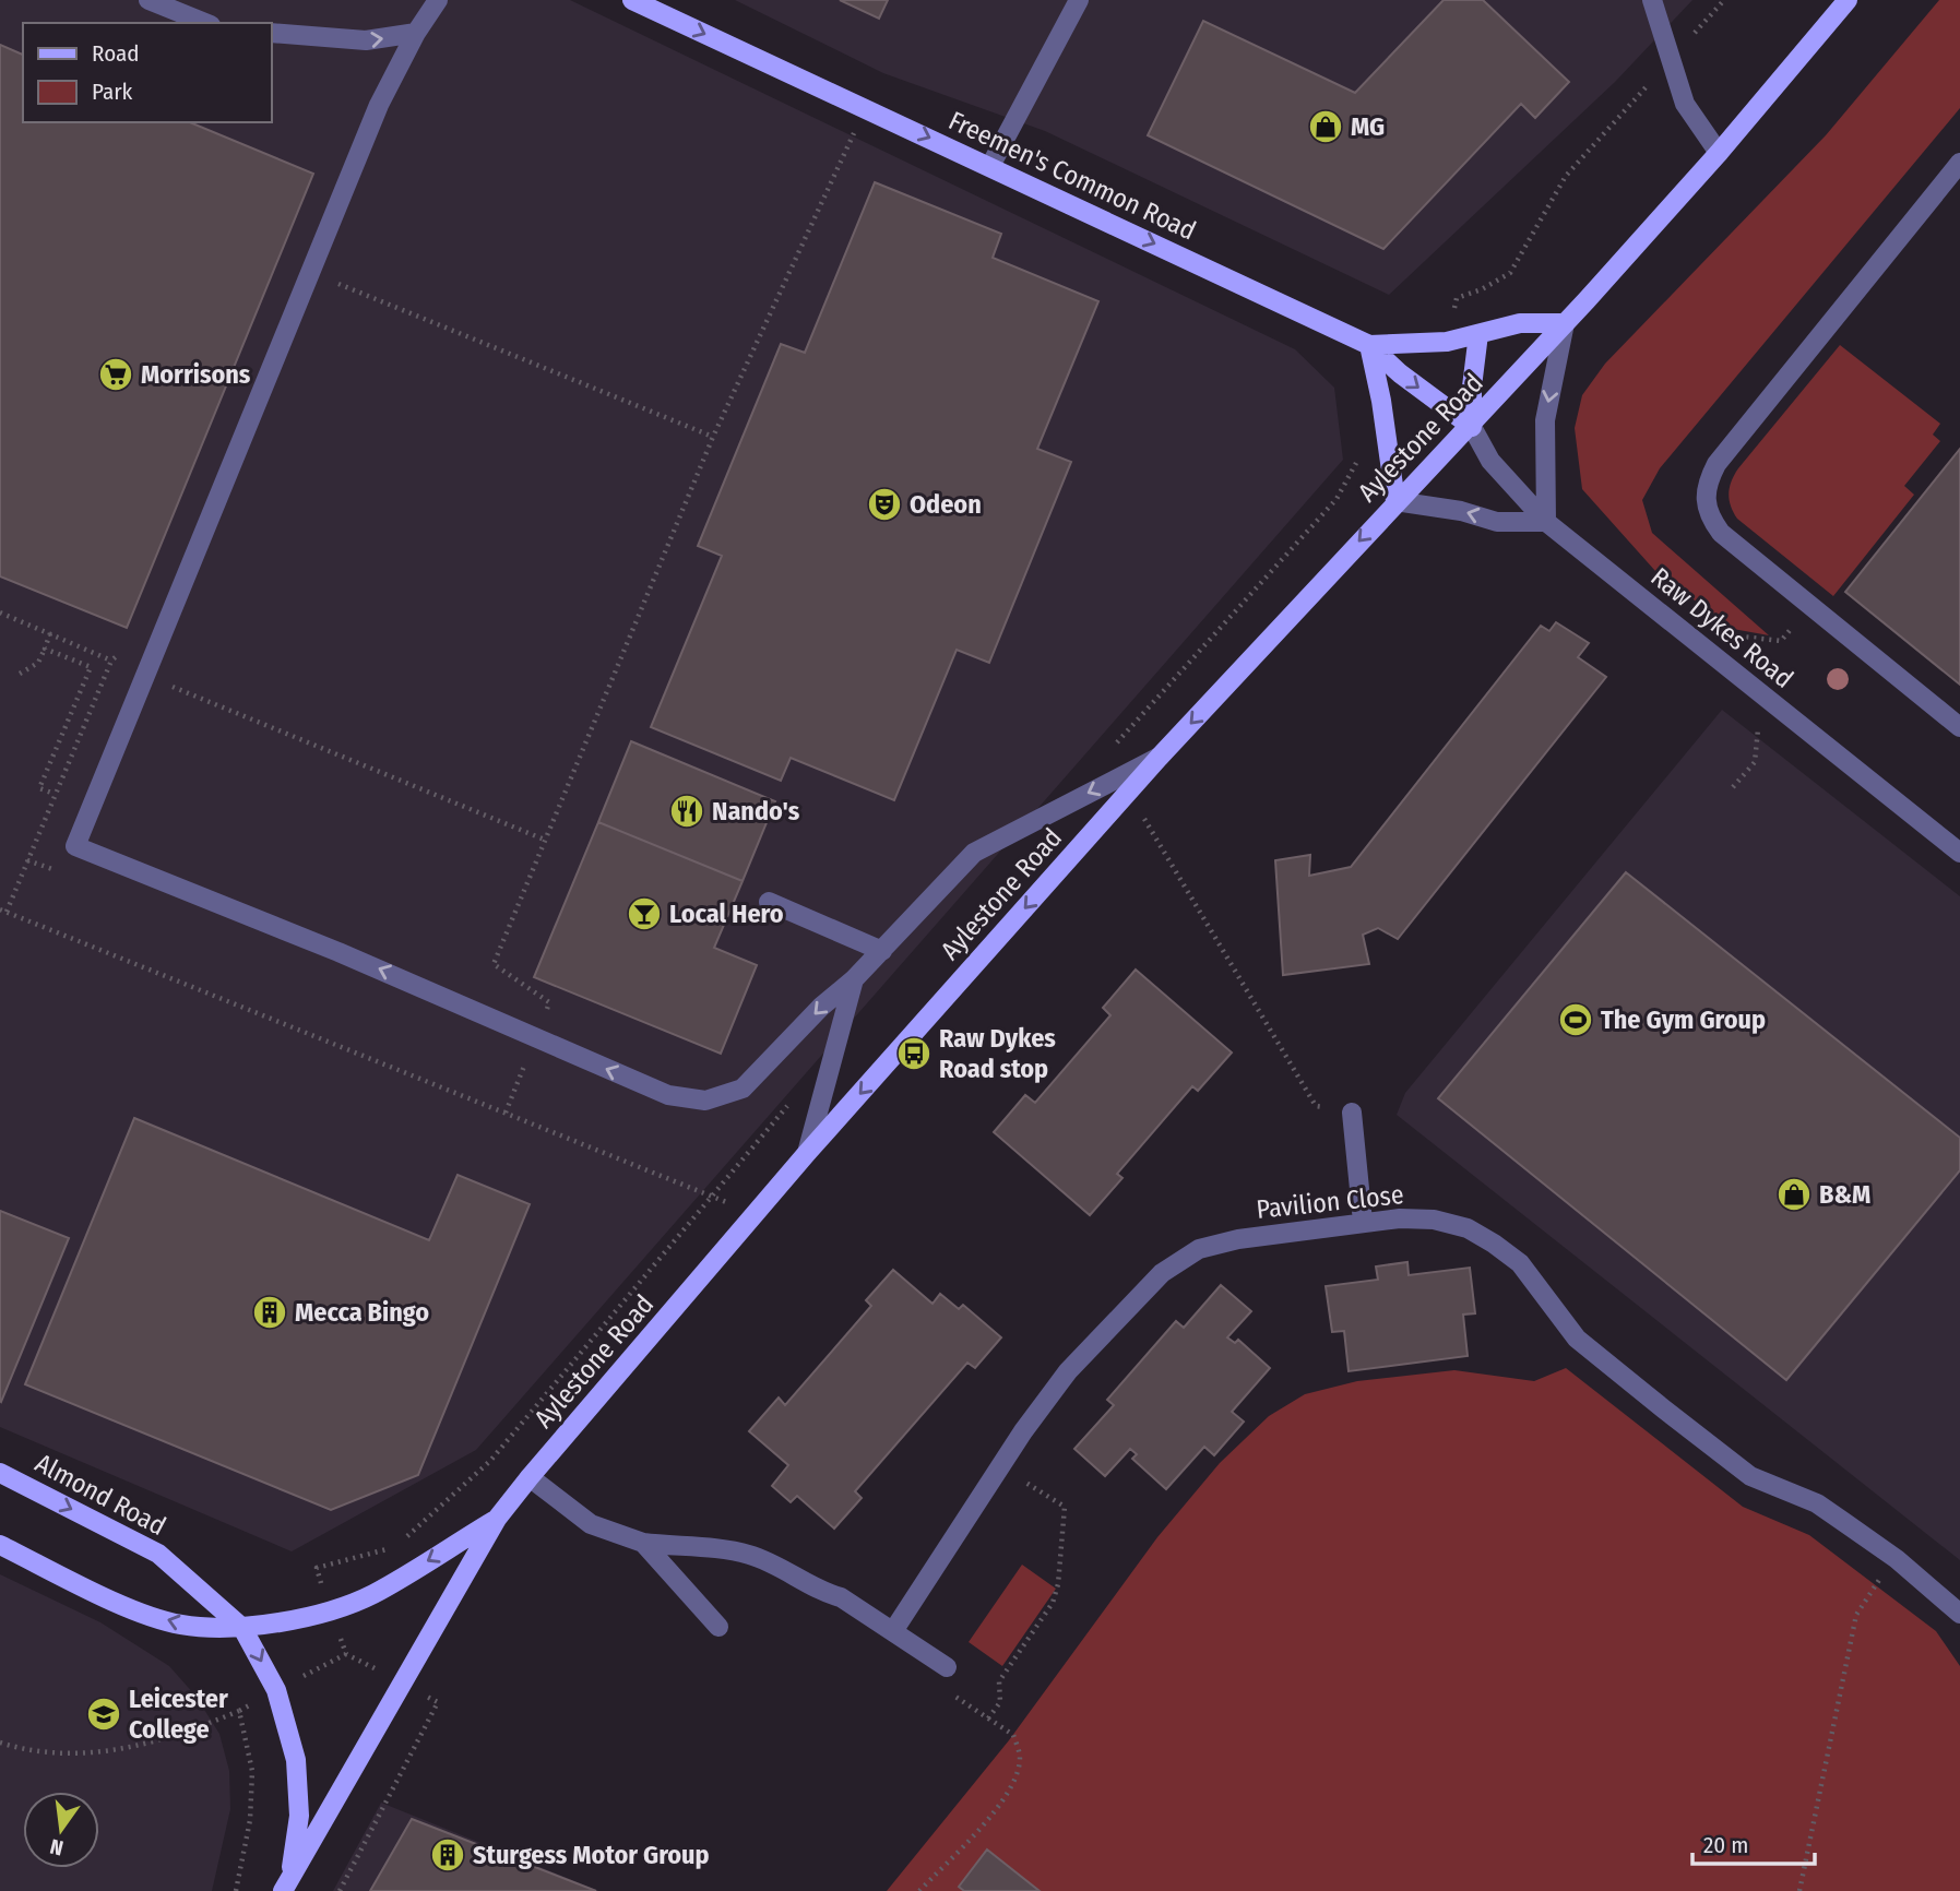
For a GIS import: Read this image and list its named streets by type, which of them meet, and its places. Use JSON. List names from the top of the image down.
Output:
{
  "streets": {
    "main road": ["Freemen's Common Road", "Aylestone Road", "Almond Road"],
    "street": ["Raw Dykes Road", "Pavilion Close"]
  },
  "crossings": [
    ["Freemen's Common Road", "Aylestone Road"],
    ["Freemen's Common Road", "Raw Dykes Road"],
    ["Aylestone Road", "Raw Dykes Road"],
    ["Aylestone Road", "Almond Road"]
  ],
  "one_way": ["Freemen's Common Road", "Almond Road"],
  "places": {
    "shop": ["MG", "B&M"],
    "supermarket": ["Morrisons"],
    "theatre": ["Odeon"],
    "restaurant": ["Nando's"],
    "bar": ["Local Hero"],
    "sports": ["The Gym Group"],
    "bus stop": ["Raw Dykes Road stop"],
    "building": ["Mecca Bingo", "Sturgess Motor Group"],
    "school or university": ["Leicester College"]
  },
  "legend": ["Road", "Park"],
  "scale_bar": "20 m",
  "north": "bottom"
}
